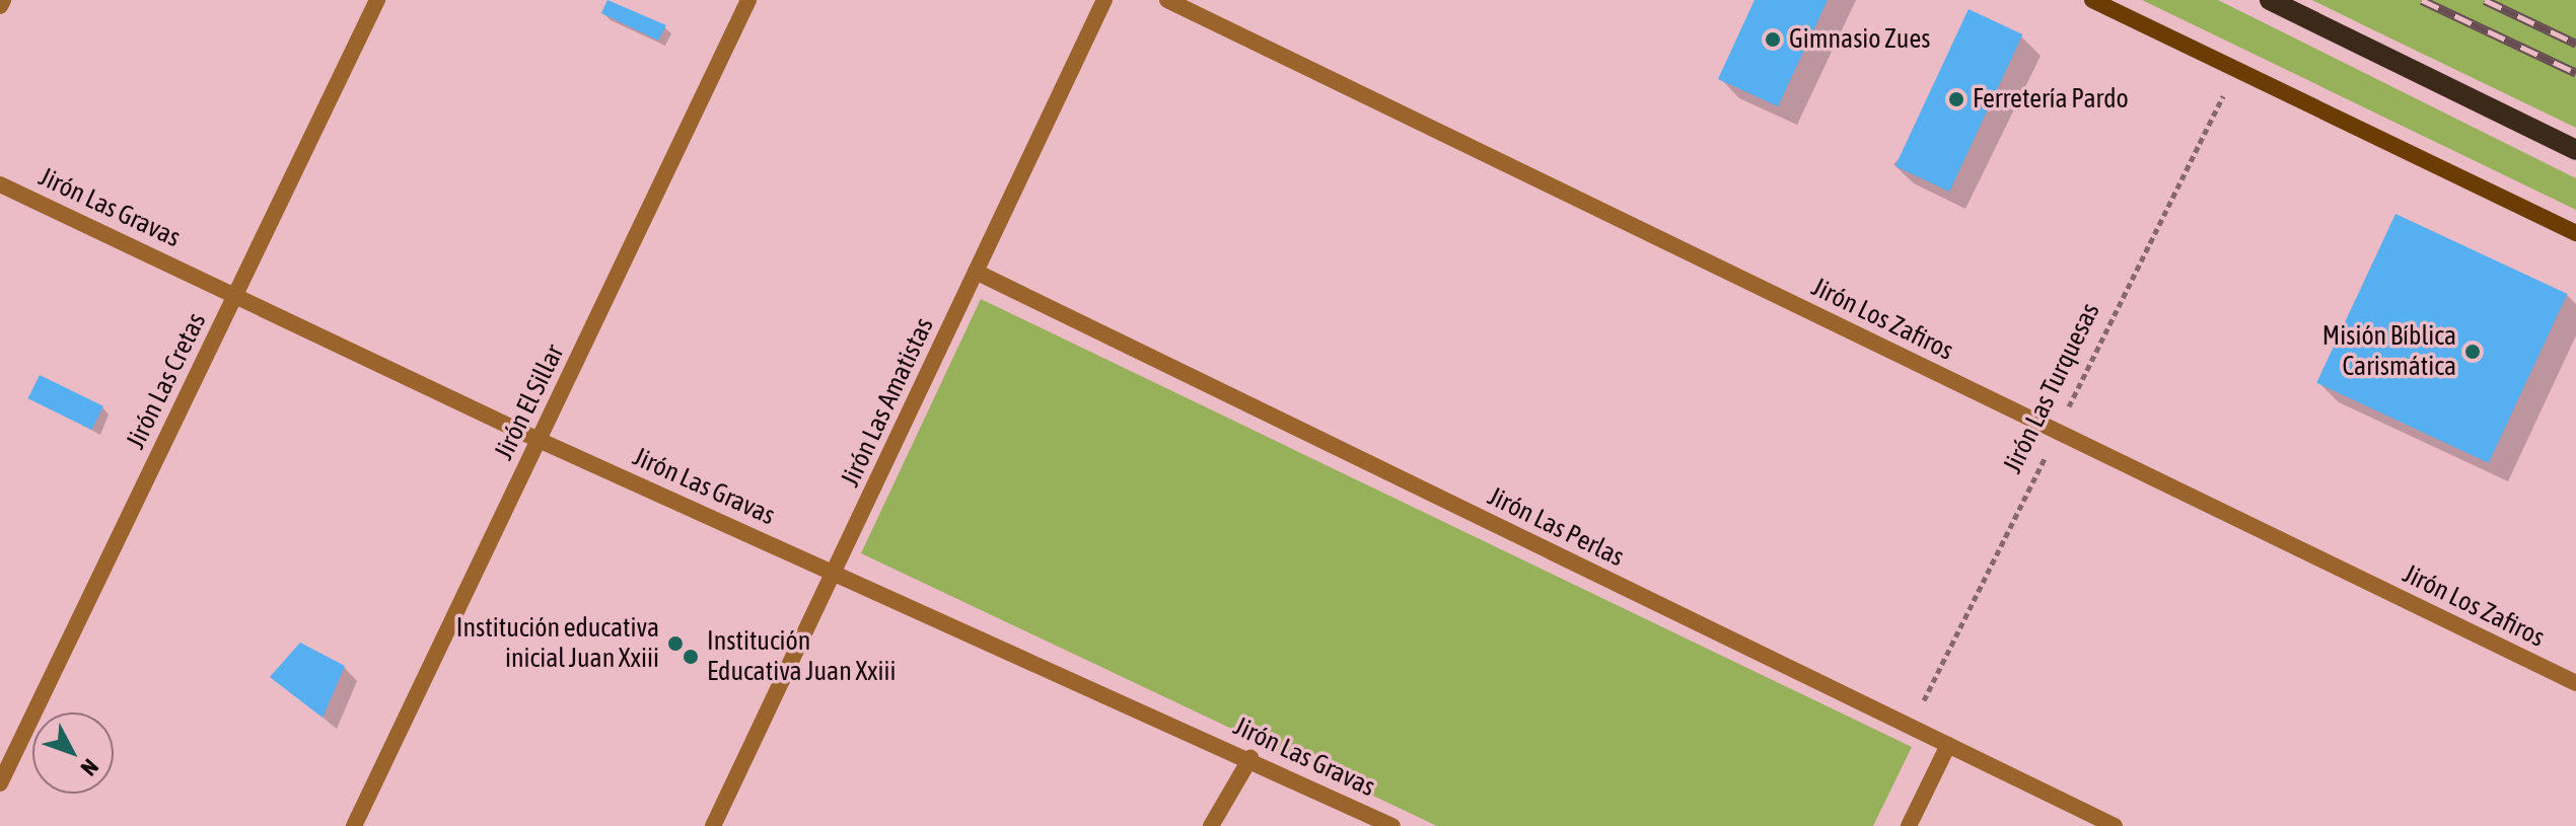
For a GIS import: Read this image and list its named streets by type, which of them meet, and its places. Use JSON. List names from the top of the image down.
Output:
{
  "streets": {
    "street": [
      "Jirón Las Gravas",
      "Jirón Los Zafiros",
      "Jirón Las Cretas",
      "Jirón El Sillar",
      "Jirón Las Amatistas",
      "Jirón Las Perlas"
    ],
    "path": ["Jirón Las Turquesas"]
  },
  "crossings": [
    ["Jirón Las Gravas", "Jirón Las Cretas"],
    ["Jirón Las Gravas", "Jirón El Sillar"],
    ["Jirón Las Gravas", "Jirón Las Amatistas"],
    ["Jirón Los Zafiros", "Jirón Las Turquesas"],
    ["Jirón Las Turquesas", "Jirón Las Perlas"],
    ["Jirón Las Amatistas", "Jirón Las Perlas"]
  ],
  "places": [
    "Gimnasio Zues",
    "Ferretería Pardo",
    "Misión Bíblica Carismática",
    "Institución educativa inicial Juan Xxiii",
    "Institución Educativa Juan Xxiii"
  ],
  "north": "bottom right"
}
